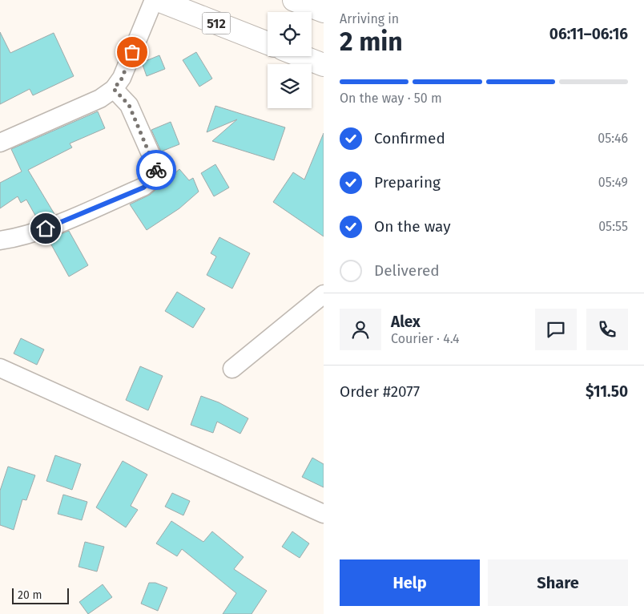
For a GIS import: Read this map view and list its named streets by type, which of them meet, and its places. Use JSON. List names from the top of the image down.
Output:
{
  "streets": {
    "main road": ["512"]
  },
  "scale_bar": "20 m",
  "page": {
    "heading": ["2 min", "Arriving in", "06:11–06:16"],
    "panel": [
      "Alex",
      "Courier · 4.4",
      "Order #2077",
      "$11.50"
    ],
    "bar": "On the way · 50 m",
    "list": [
      ["Confirmed", "05:46"],
      ["Preparing", "05:49"],
      ["On the way", "05:55"],
      "Delivered"
    ],
    "buttons": ["Help", "Share"],
    "scale": "20 m"
  }
}
